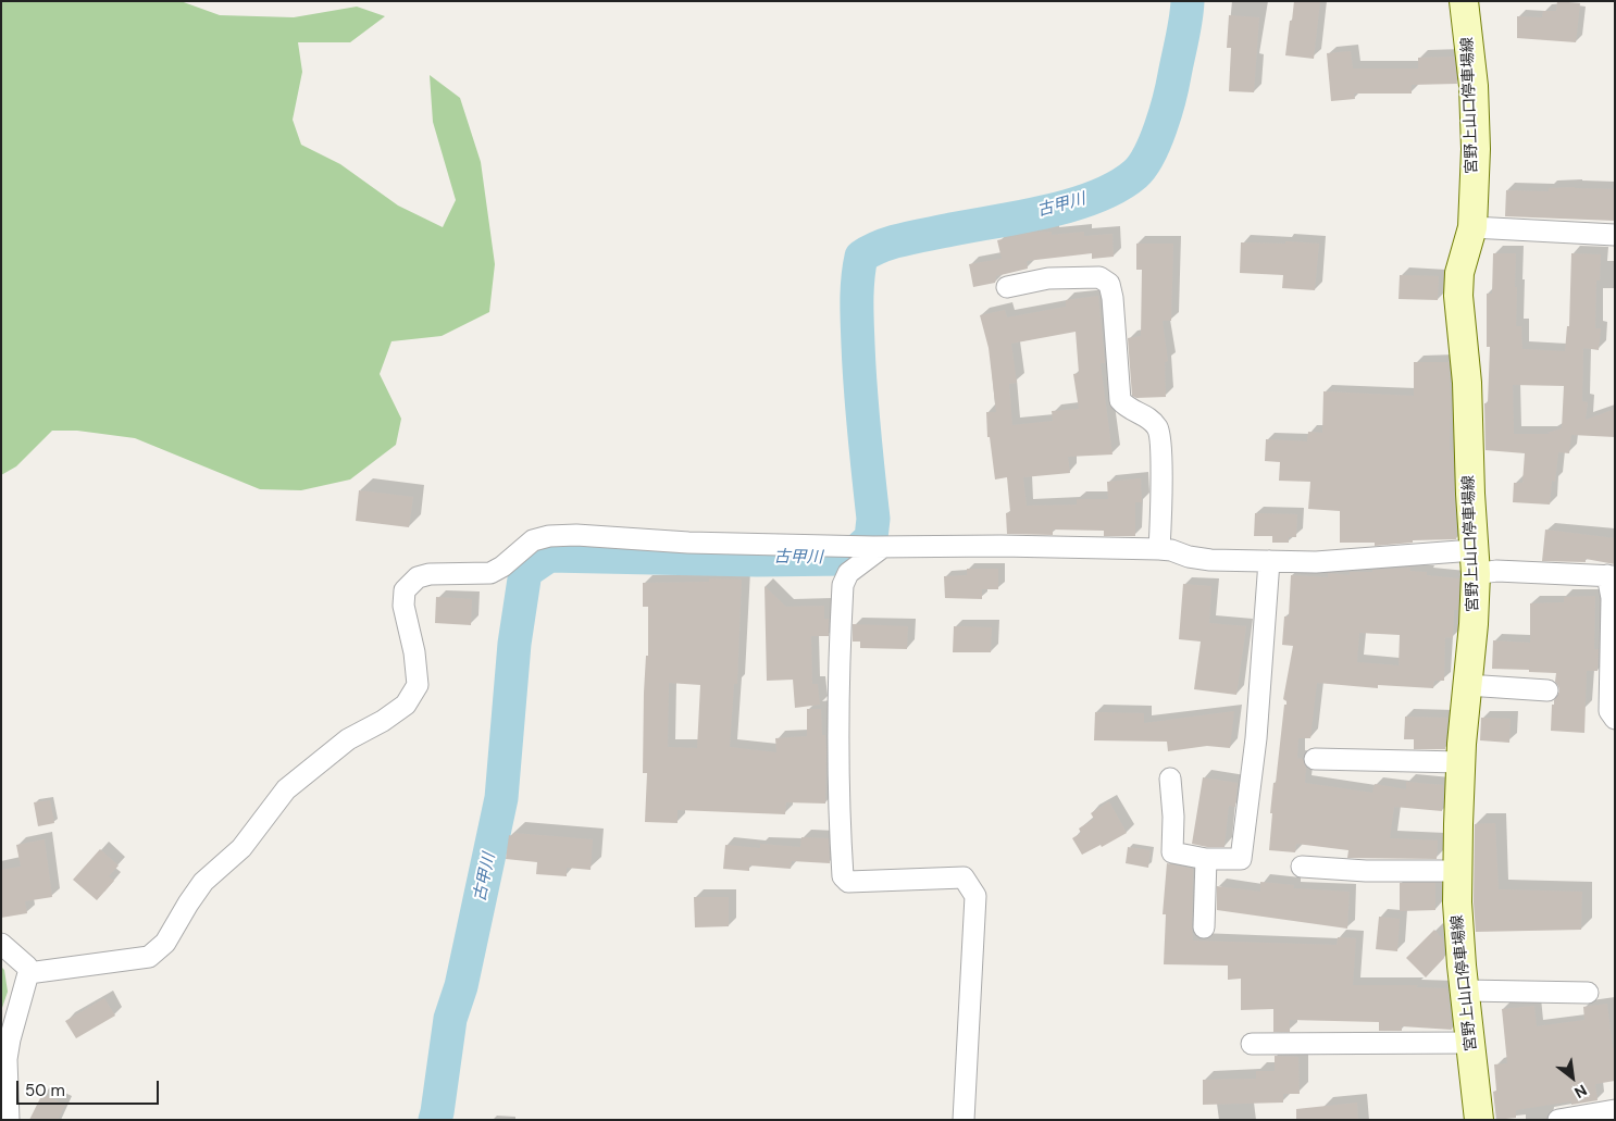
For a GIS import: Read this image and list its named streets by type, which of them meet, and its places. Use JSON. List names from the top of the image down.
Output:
{
  "streets": {
    "main road": ["宮野上山口停車場線"]
  },
  "water": ["古甲川"],
  "scale_bar": "50 m",
  "north": "bottom right"
}
